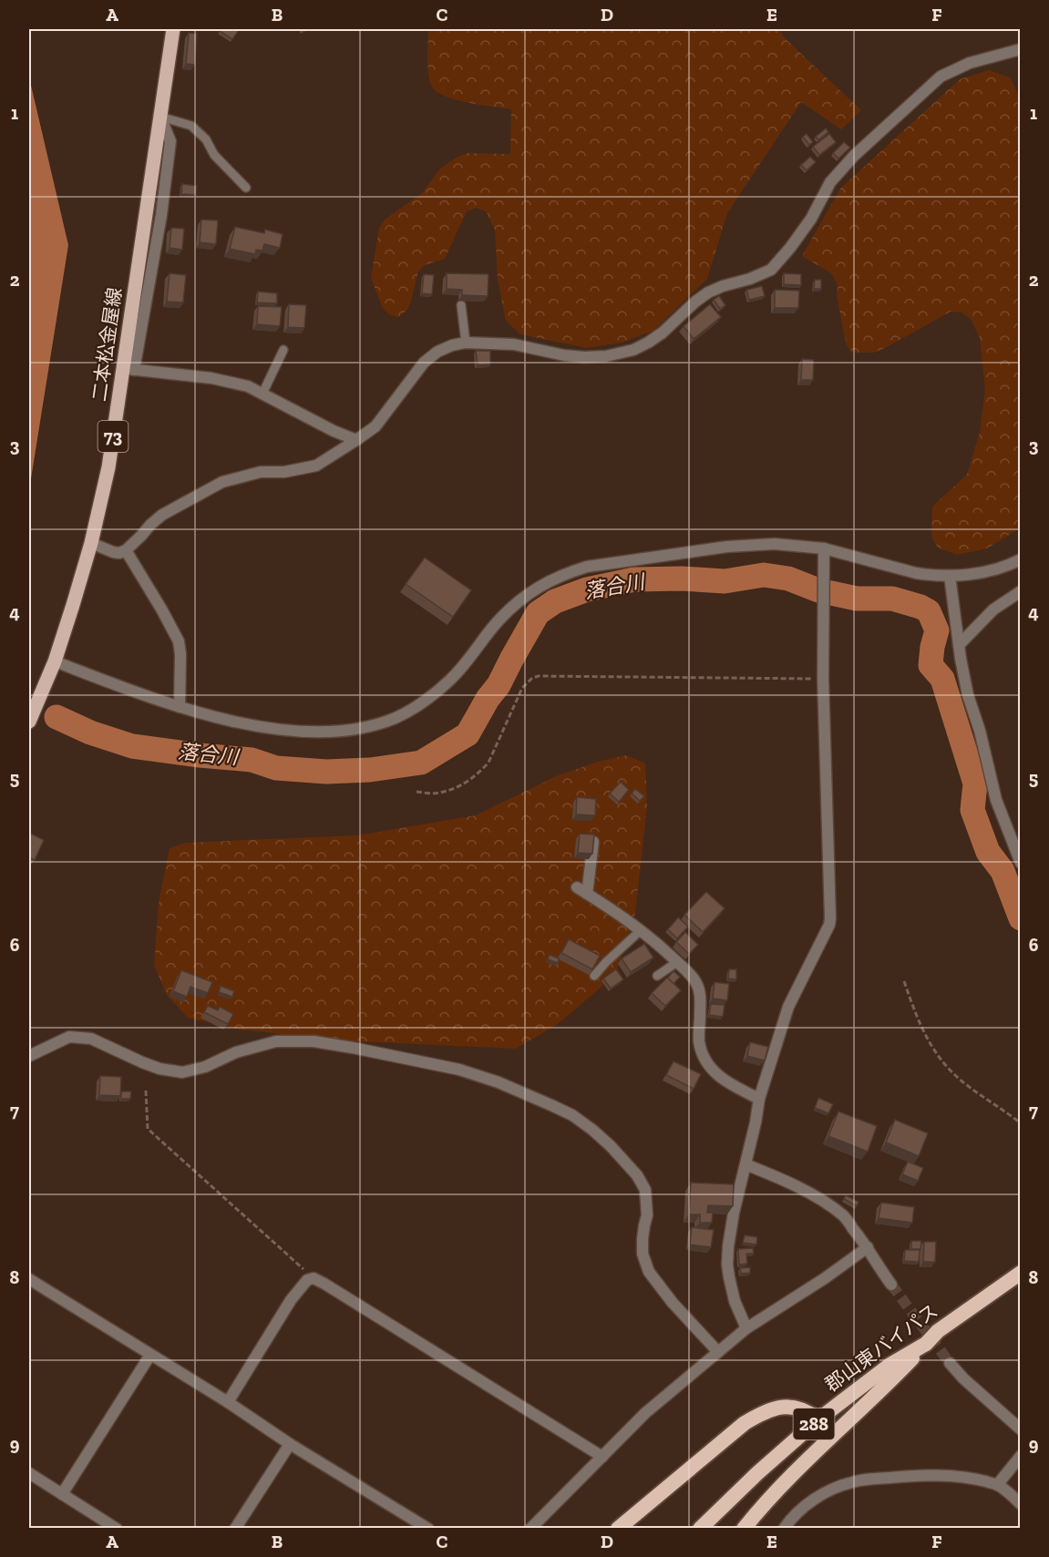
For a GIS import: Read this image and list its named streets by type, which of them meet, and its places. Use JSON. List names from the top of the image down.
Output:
{
  "streets": {
    "highway": ["郡山東バイパス", "288"],
    "main road": ["二本松金屋線", "73"]
  },
  "water": ["落合川"],
  "grid": {
    "columns": [
      "A",
      "B",
      "C",
      "D",
      "E",
      "F"
    ],
    "rows": [
      "1",
      "2",
      "3",
      "4",
      "5",
      "6",
      "7",
      "8",
      "9"
    ]
  }
}
